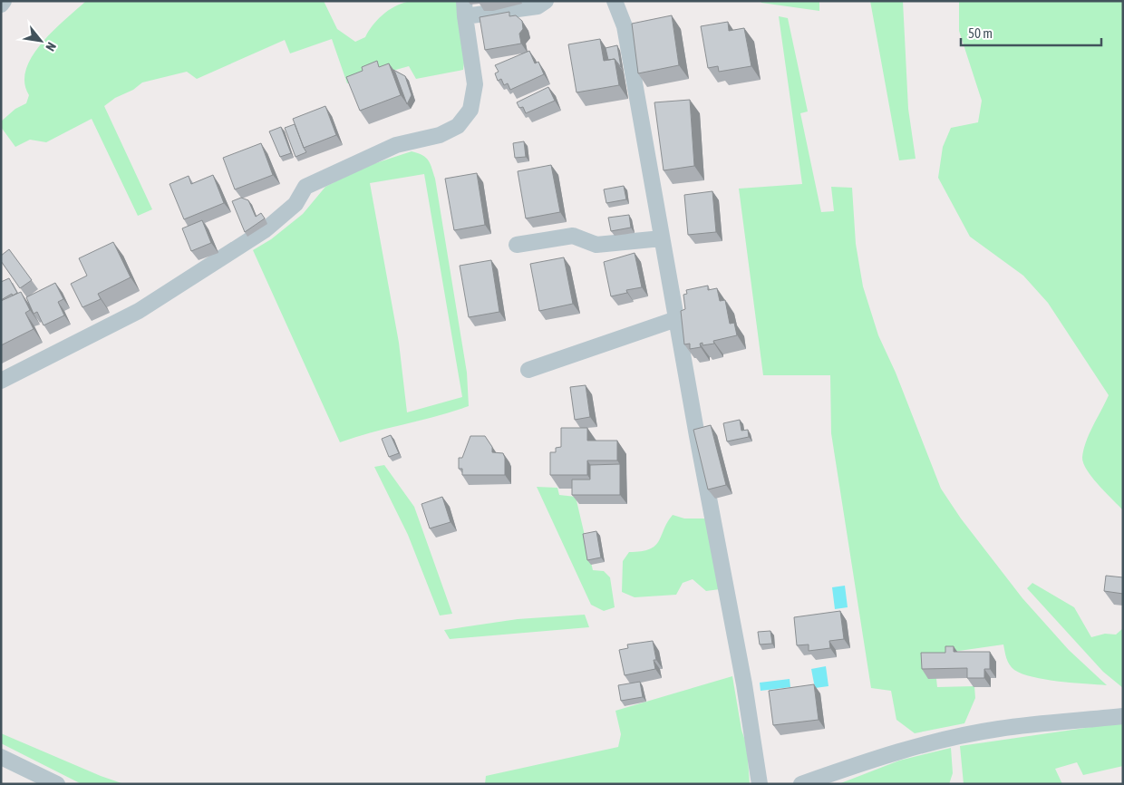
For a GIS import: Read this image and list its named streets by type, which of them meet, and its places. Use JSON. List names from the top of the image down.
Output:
{
  "scale_bar": "50 m",
  "north": "bottom right"
}
